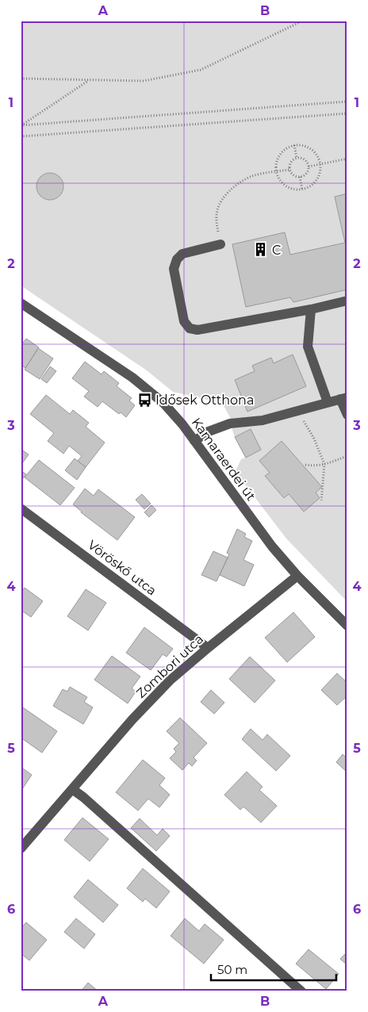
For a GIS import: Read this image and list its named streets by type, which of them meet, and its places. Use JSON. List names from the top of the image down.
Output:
{
  "streets": {
    "street": ["Kamaraerdei út", "Vöröskő utca", "Zombori utca"]
  },
  "crossings": [
    ["Kamaraerdei út", "Zombori utca"],
    ["Vöröskő utca", "Zombori utca"]
  ],
  "places": {
    "building": ["C"],
    "bus stop": ["Idősek Otthona"]
  },
  "scale_bar": "50 m",
  "grid": {
    "columns": ["A", "B"],
    "rows": [
      "1",
      "2",
      "3",
      "4",
      "5",
      "6"
    ]
  }
}
